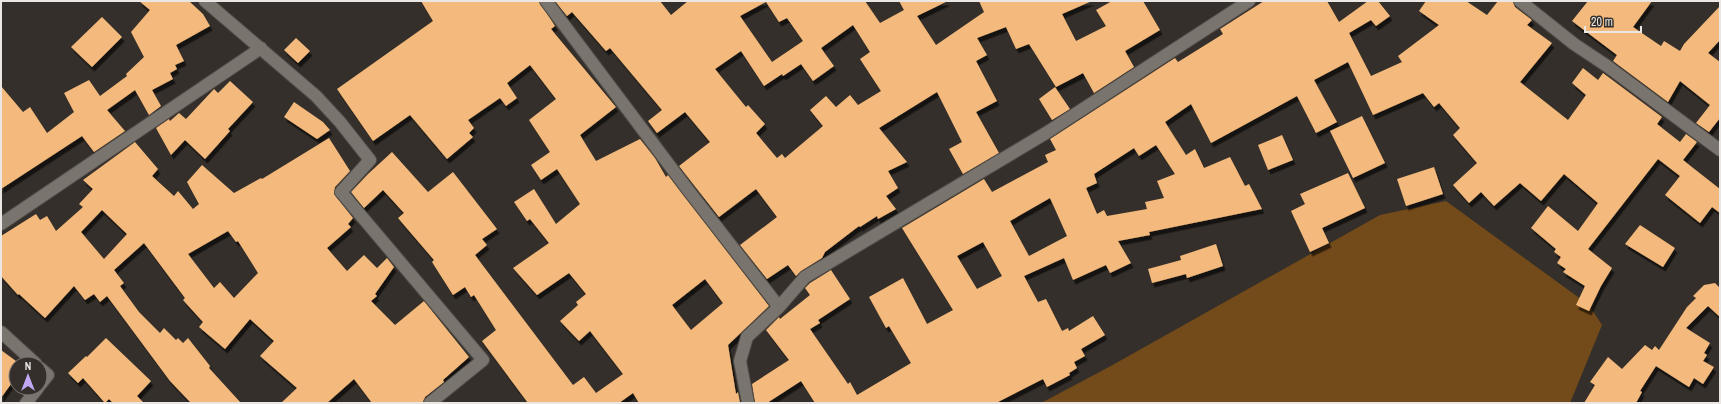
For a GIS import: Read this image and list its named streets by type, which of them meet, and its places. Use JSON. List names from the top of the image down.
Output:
{
  "scale_bar": "20 m",
  "north": "top"
}
